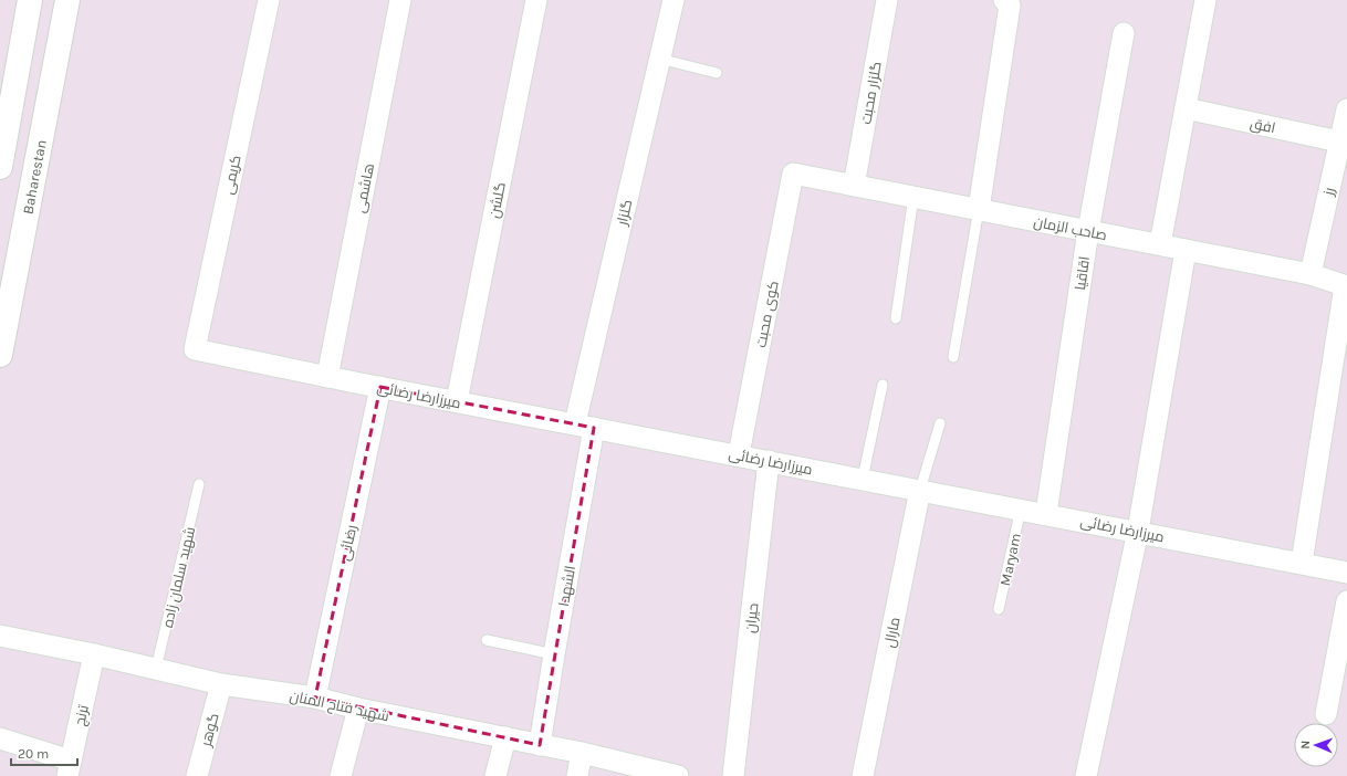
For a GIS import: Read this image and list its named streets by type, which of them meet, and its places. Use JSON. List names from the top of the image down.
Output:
{
  "streets": {
    "main road": ["Baharestan"],
    "street": [
      "گلزار محبت",
      "افق",
      "کریمی",
      "هاشمی",
      "رز",
      "گلشن",
      "گلزار",
      "صاحب الزمان",
      "اقاقیا",
      "کوی محبت",
      "میرزارضا رضائی",
      "رضائی",
      "الشهدا",
      "حیران",
      "مارال",
      "شهید فتاح المنان",
      "ترنج",
      "گوهر"
    ],
    "lane": ["Maryam", "شهید سلمان زاده"]
  },
  "crossings": [
    ["گلزار محبت", "صاحب الزمان"],
    ["افق", "رز"],
    ["کریمی", "میرزارضا رضائی"],
    ["هاشمی", "میرزارضا رضائی"],
    ["رز", "صاحب الزمان"],
    ["گلشن", "میرزارضا رضائی"],
    ["گلزار", "میرزارضا رضائی"],
    ["گلزار", "الشهدا"],
    ["صاحب الزمان", "اقاقیا"],
    ["صاحب الزمان", "کوی محبت"],
    ["اقاقیا", "میرزارضا رضائی"],
    ["کوی محبت", "میرزارضا رضائی"],
    ["میرزارضا رضائی", "رضائی"],
    ["میرزارضا رضائی", "Maryam"],
    ["میرزارضا رضائی", "الشهدا"],
    ["میرزارضا رضائی", "حیران"],
    ["میرزارضا رضائی", "مارال"],
    ["رضائی", "شهید فتاح المنان"],
    ["شهید سلمان زاده", "شهید فتاح المنان"],
    ["الشهدا", "شهید فتاح المنان"],
    ["شهید فتاح المنان", "ترنج"],
    ["شهید فتاح المنان", "گوهر"]
  ],
  "scale_bar": "20 m",
  "north": "left"
}
